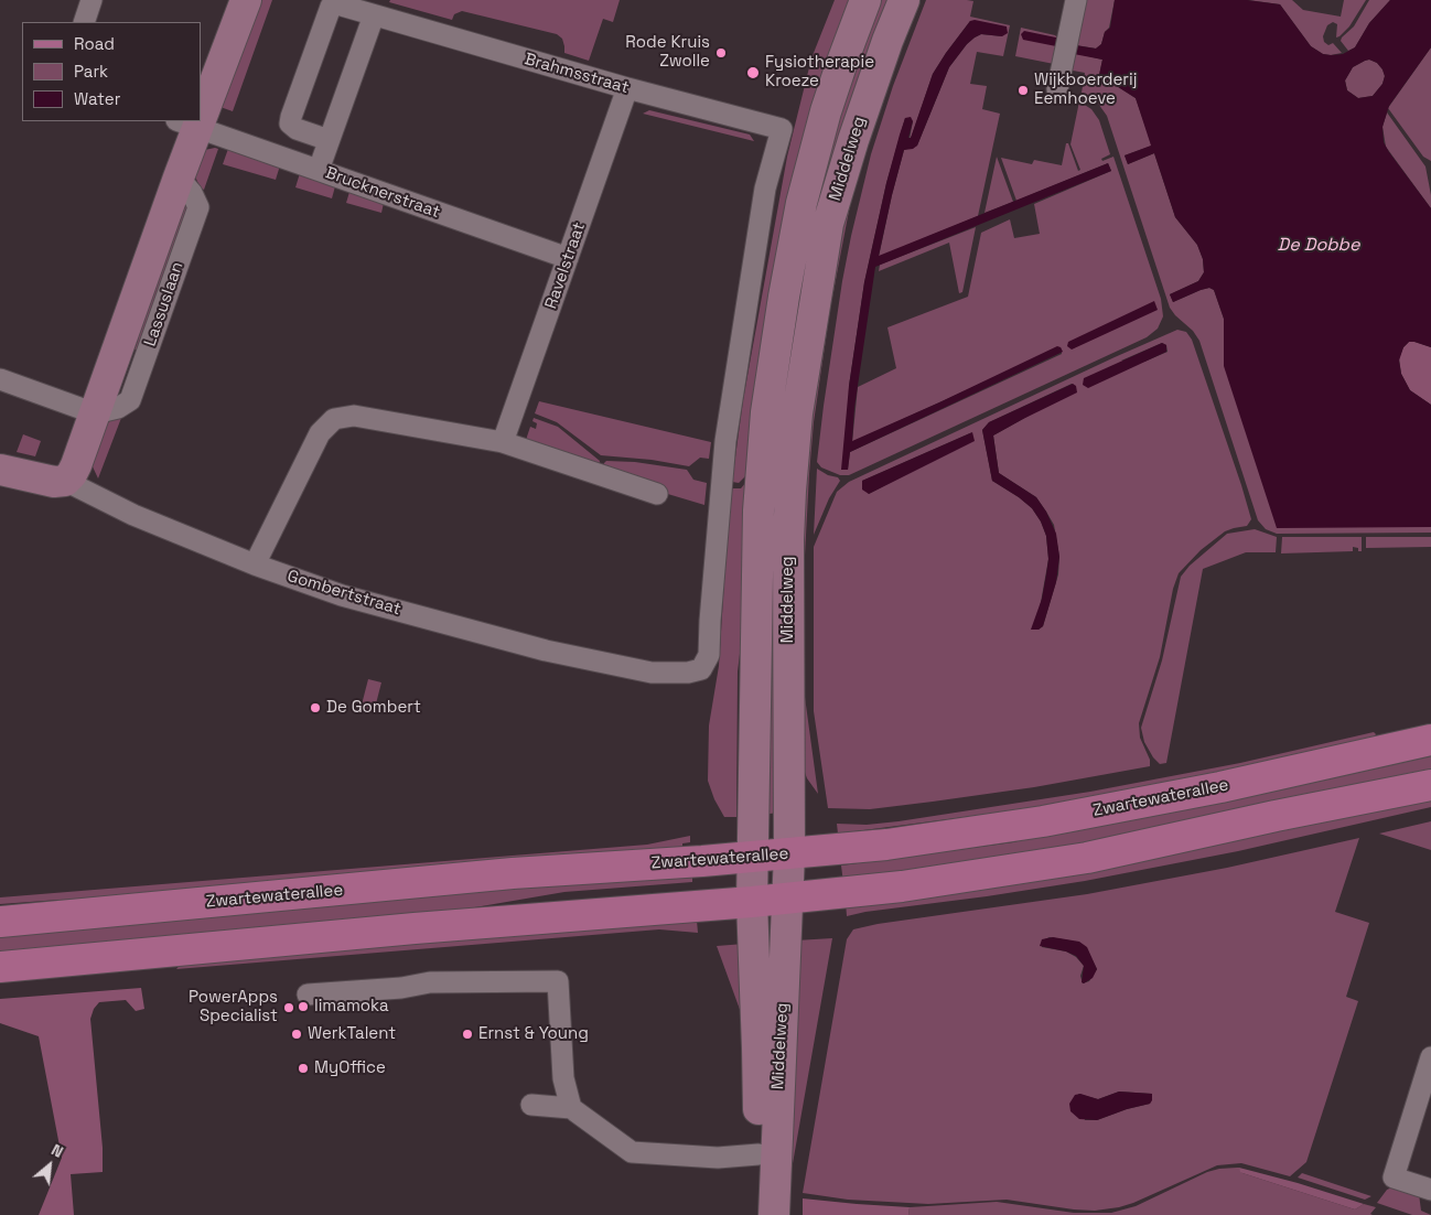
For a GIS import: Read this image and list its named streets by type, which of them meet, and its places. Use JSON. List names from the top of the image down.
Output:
{
  "streets": {
    "main road": [
      "Middelweg",
      "Lassuslaan",
      "Gombertstraat",
      "Zwartewaterallee"
    ],
    "street": ["Brahmsstraat", "Brucknerstraat", "Ravelstraat"]
  },
  "crossings": [
    ["Brahmsstraat", "Ravelstraat"],
    ["Brahmsstraat", "Gombertstraat"],
    ["Middelweg", "Zwartewaterallee"],
    ["Brucknerstraat", "Ravelstraat"],
    ["Brucknerstraat", "Lassuslaan"],
    ["Lassuslaan", "Gombertstraat"]
  ],
  "water": ["De Dobbe"],
  "places": [
    "Rode Kruis Zwolle",
    "Fysiotherapie Kroeze",
    "Wijkboerderij Eemhoeve",
    "De Gombert",
    "limamoka",
    "PowerApps Specialist",
    "WerkTalent",
    "Ernst & Young",
    "MyOffice"
  ],
  "legend": ["Road", "Park", "Water"],
  "north": "top right"
}
